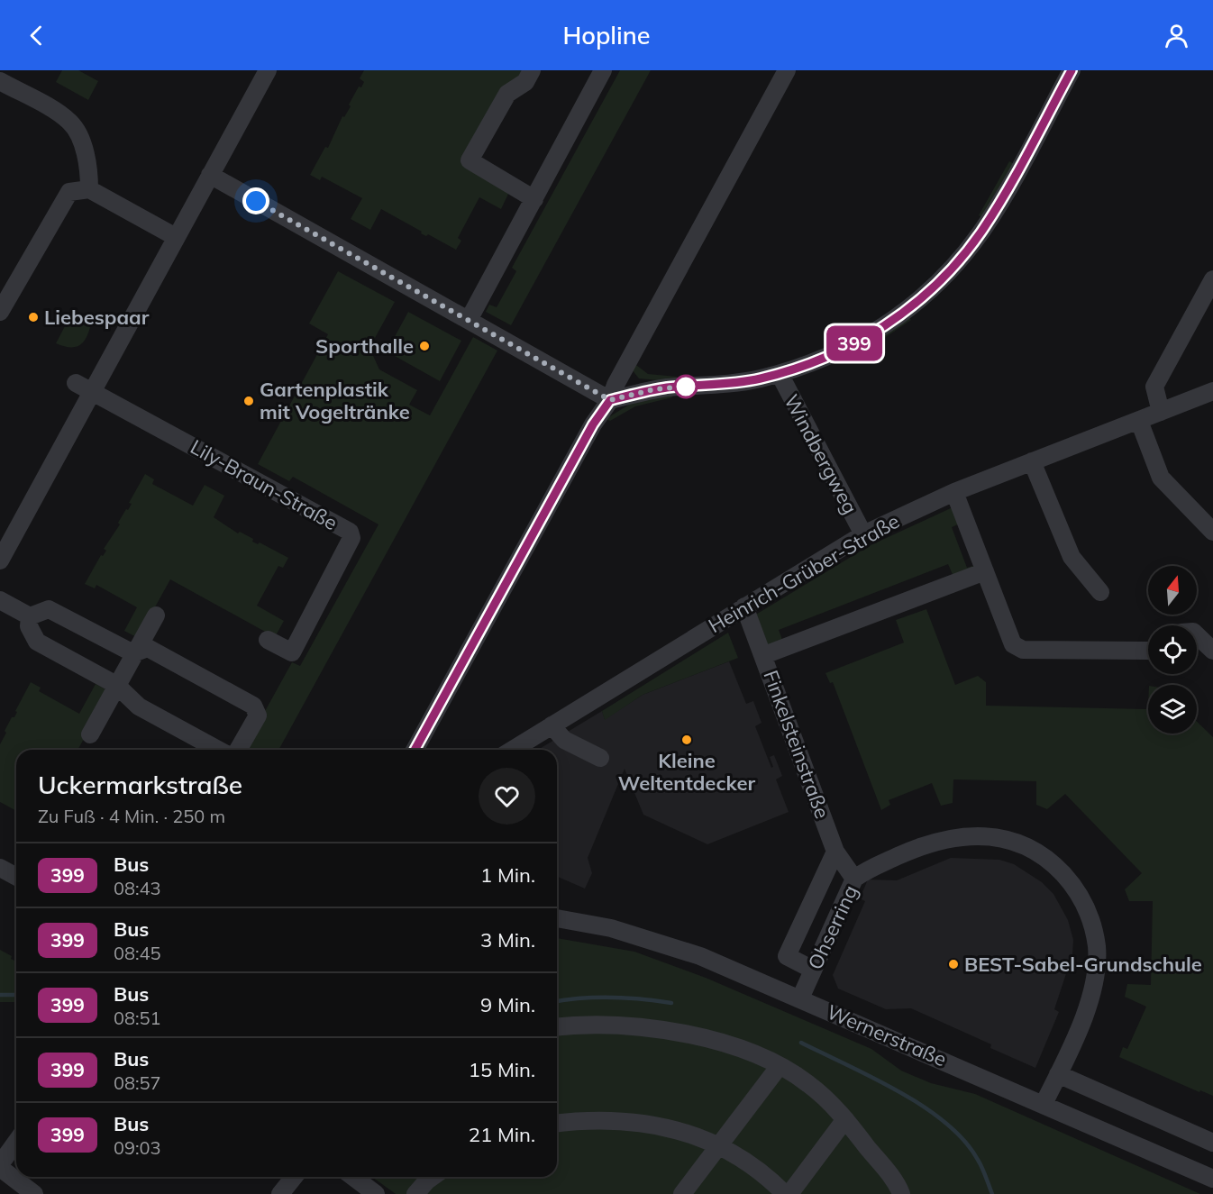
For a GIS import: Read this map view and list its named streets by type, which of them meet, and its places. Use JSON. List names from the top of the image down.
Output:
{
  "streets": {
    "street": [
      "Windbergweg",
      "Lily-Braun-Straße",
      "Heinrich-Grüber-Straße",
      "Finkelsteinstraße",
      "Ohserring",
      "Wernerstraße"
    ]
  },
  "crossings": [
    ["Windbergweg", "Heinrich-Grüber-Straße"],
    ["Heinrich-Grüber-Straße", "Finkelsteinstraße"],
    ["Finkelsteinstraße", "Ohserring"],
    ["Ohserring", "Wernerstraße"]
  ],
  "places": [
    "Liebespaar",
    "Sporthalle",
    "Gartenplastik mit Vogeltränke",
    "Kleine Weltentdecker",
    "BEST-Sabel-Grundschule"
  ],
  "lines": ["bus line 399"],
  "north": "top",
  "page": {
    "header": "Hopline",
    "on_map": "399",
    "heading": ["Uckermarkstraße", "Zu Fuß · 4 Min. · 250 m"],
    "list": [
      {
        "mark": "399",
        "name": "Bus",
        "note": "08:43",
        "value": "1 Min."
      },
      {
        "mark": "399",
        "name": "Bus",
        "note": "08:45",
        "value": "3 Min."
      },
      {
        "mark": "399",
        "name": "Bus",
        "note": "08:51",
        "value": "9 Min."
      },
      {
        "mark": "399",
        "name": "Bus",
        "note": "08:57",
        "value": "15 Min."
      },
      {
        "mark": "399",
        "name": "Bus",
        "note": "09:03",
        "value": "21 Min."
      }
    ]
  }
}
